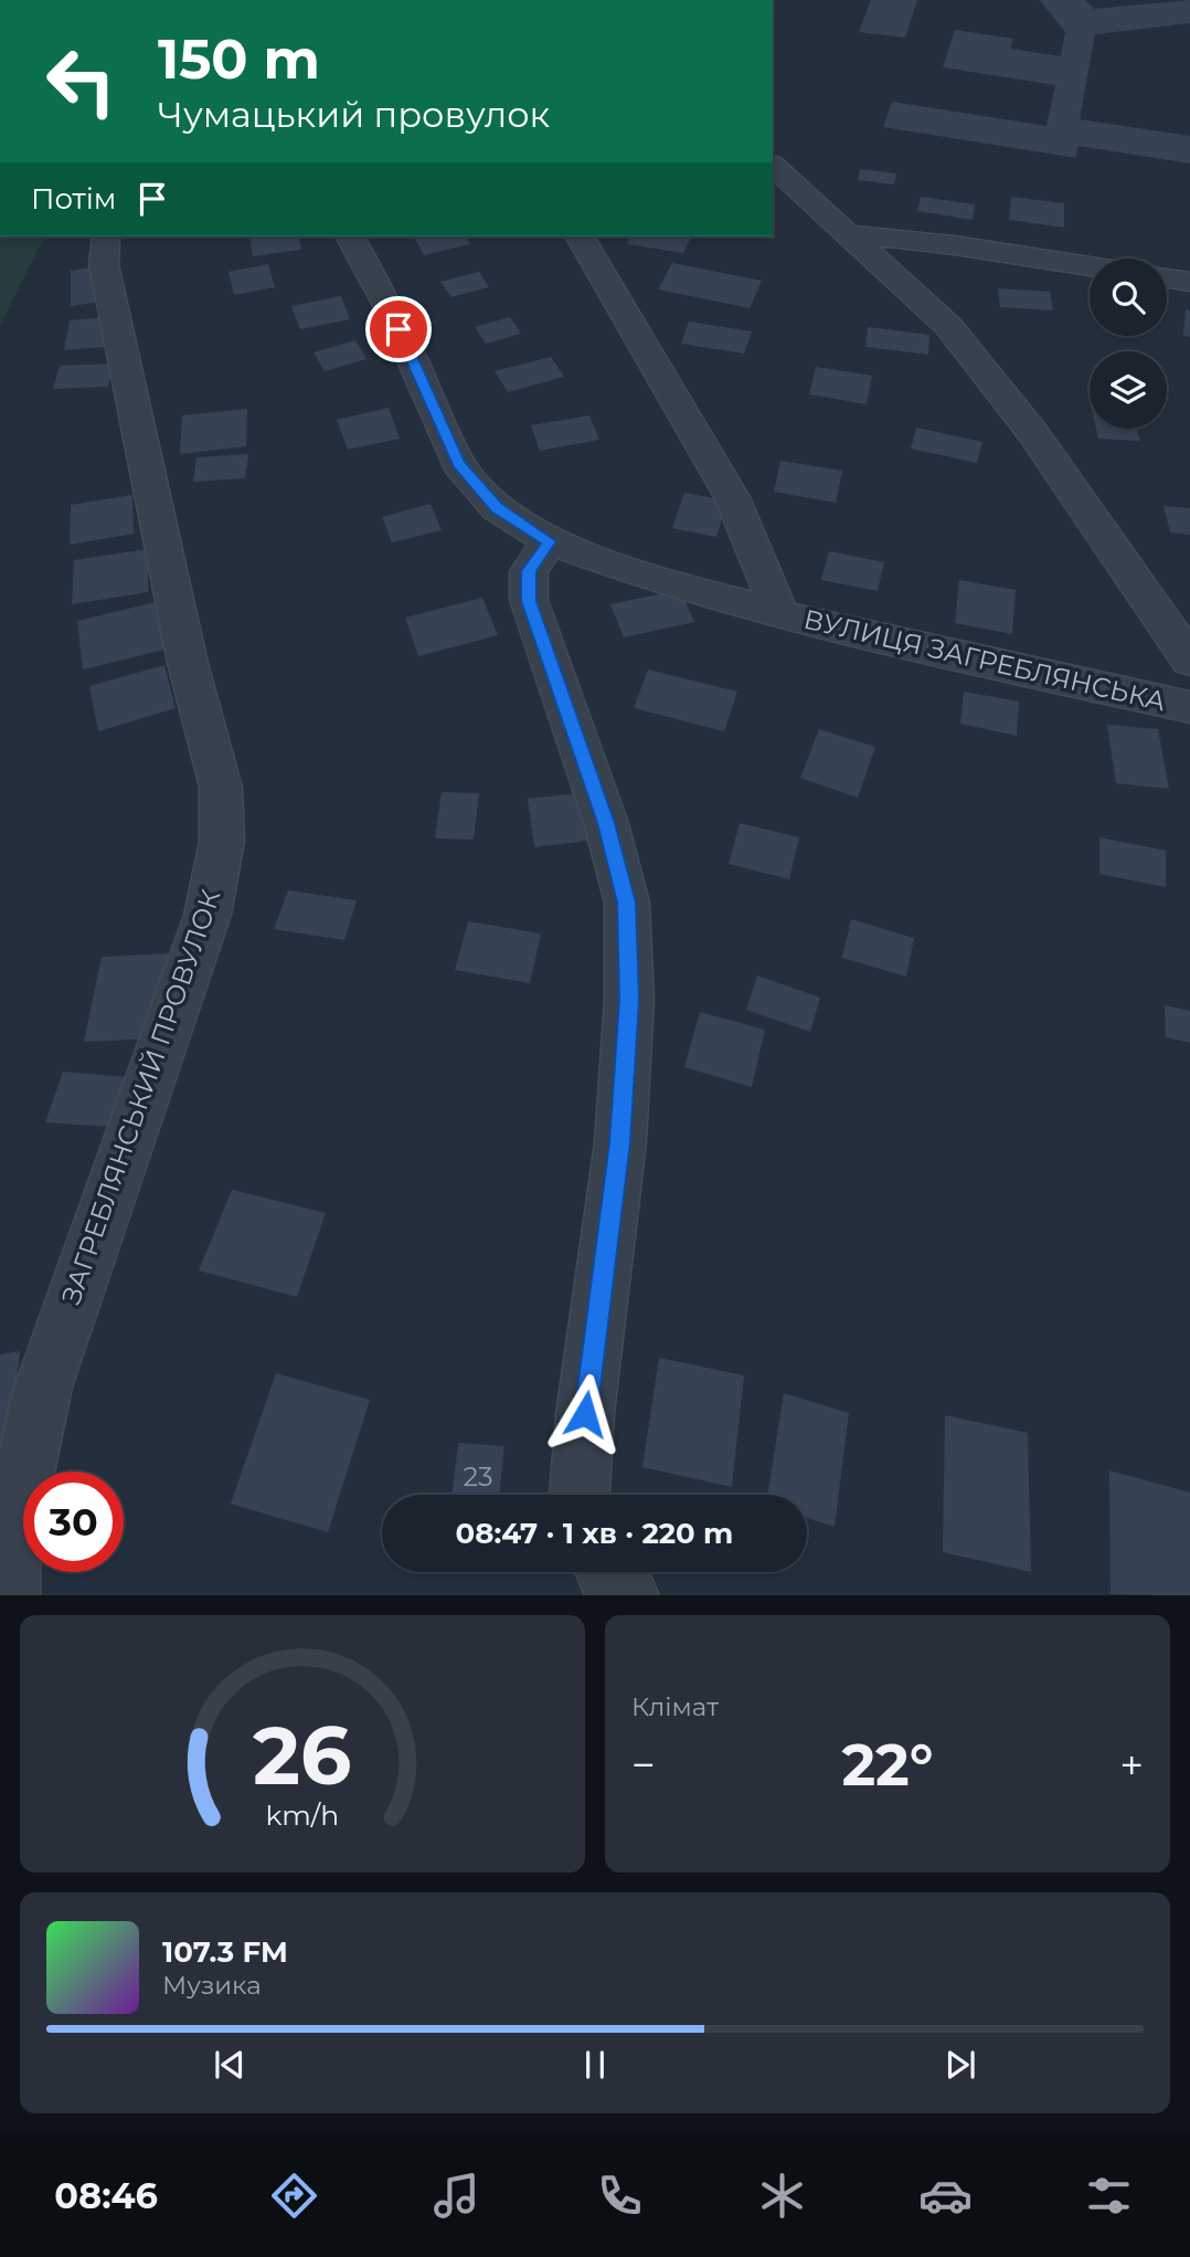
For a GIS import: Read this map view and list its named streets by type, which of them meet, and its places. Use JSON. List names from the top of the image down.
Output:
{
  "streets": {
    "street": ["ВУЛИЦЯ ЗАГРЕБЛЯНСЬКА", "ЗАГРЕБЛЯНСЬКИЙ ПРОВУЛОК"]
  },
  "house_numbers": ["23"],
  "page": {
    "turn": ["150 m", "Чумацький провулок"],
    "then": "Потім",
    "limit": "30",
    "trip": "08:47 · 1 хв · 220 m",
    "tile": "Клімат",
    "heat": ["−", "22°", "+"],
    "song": ["107.3 FM", "Музика"],
    "tabs": "08:46",
    "gauge": ["26", "km/h"]
  }
}
